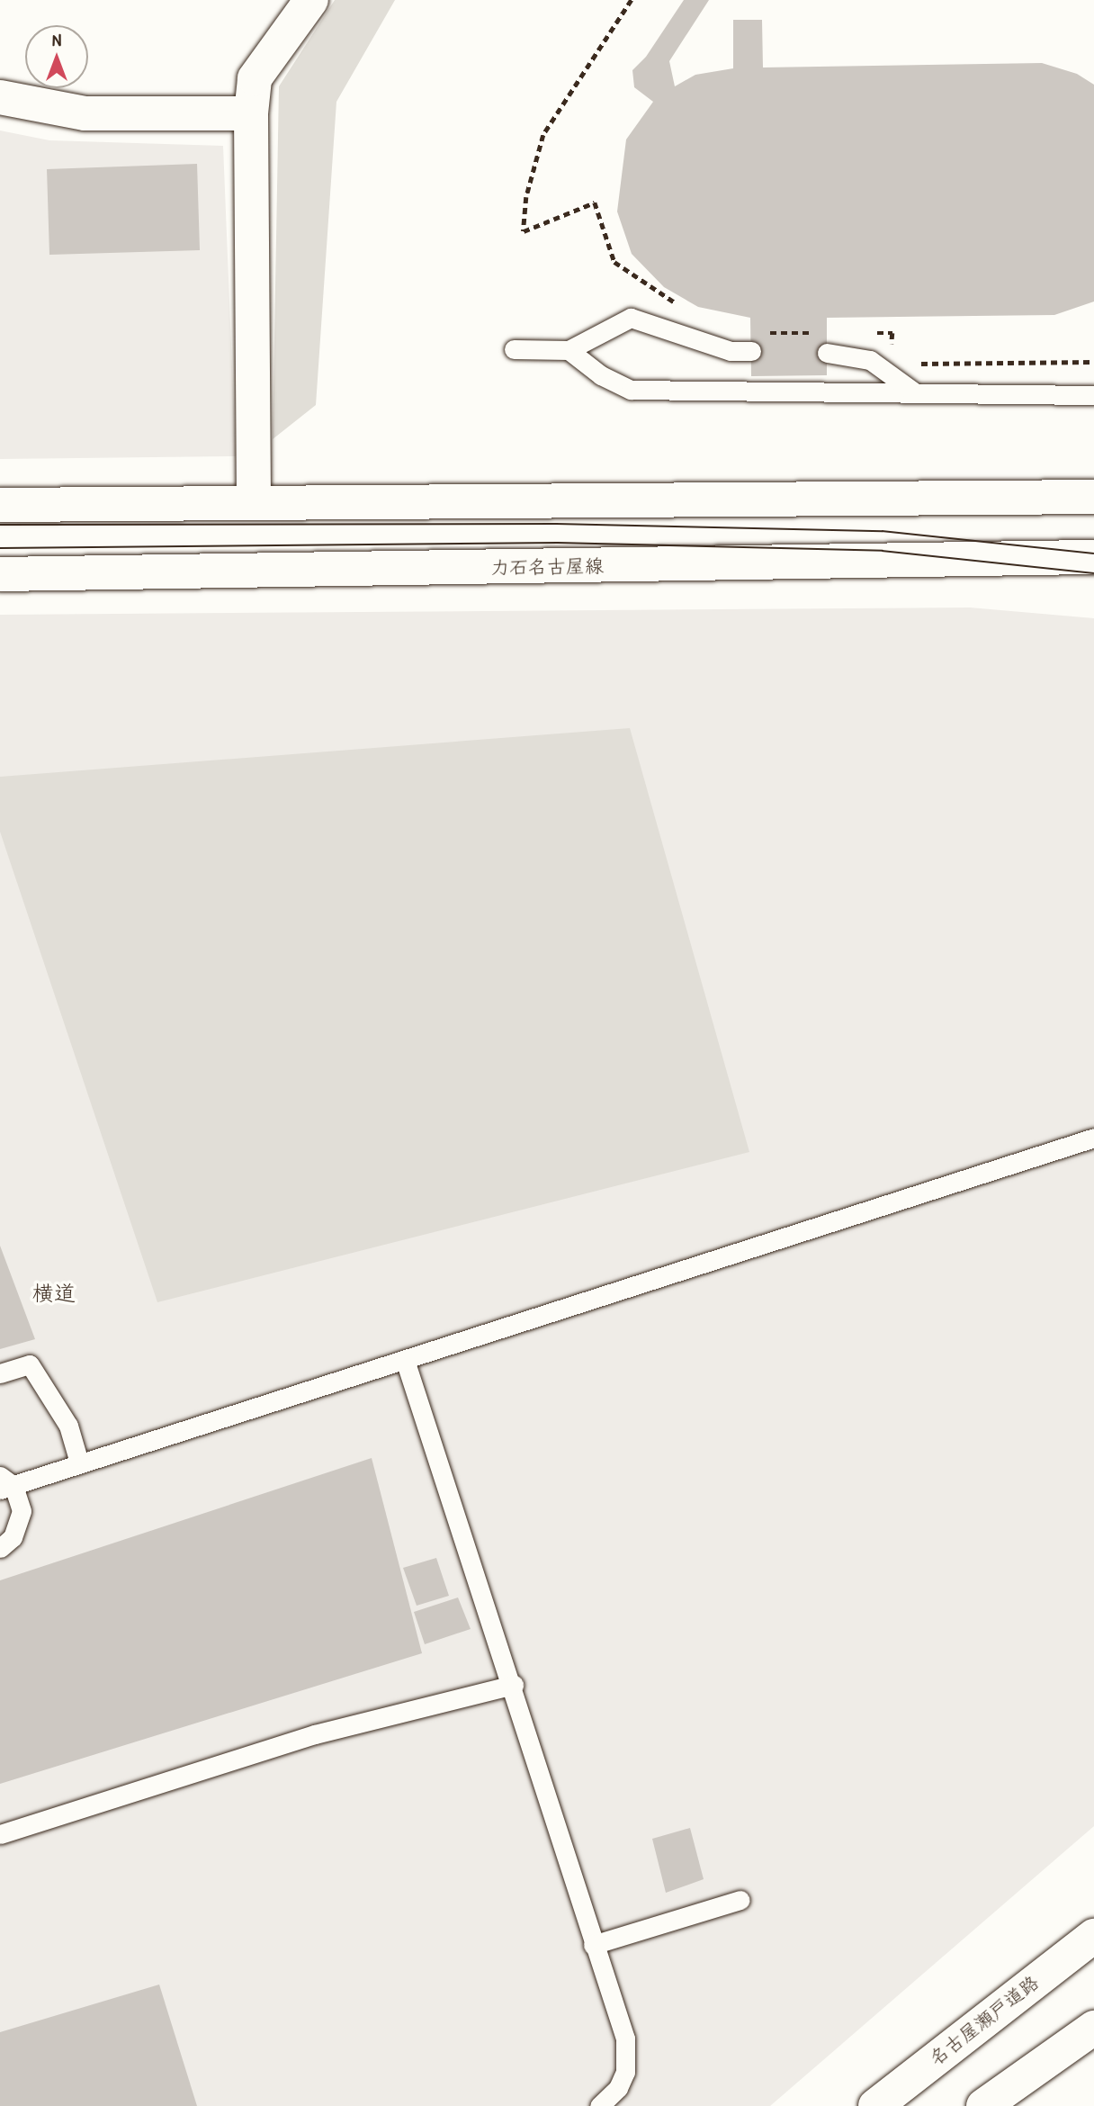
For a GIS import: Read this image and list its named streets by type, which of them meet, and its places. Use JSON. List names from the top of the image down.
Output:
{
  "streets": {
    "main road": ["力石名古屋線", "名古屋瀬戸道路"]
  },
  "districts": ["横道"],
  "north": "top"
}
